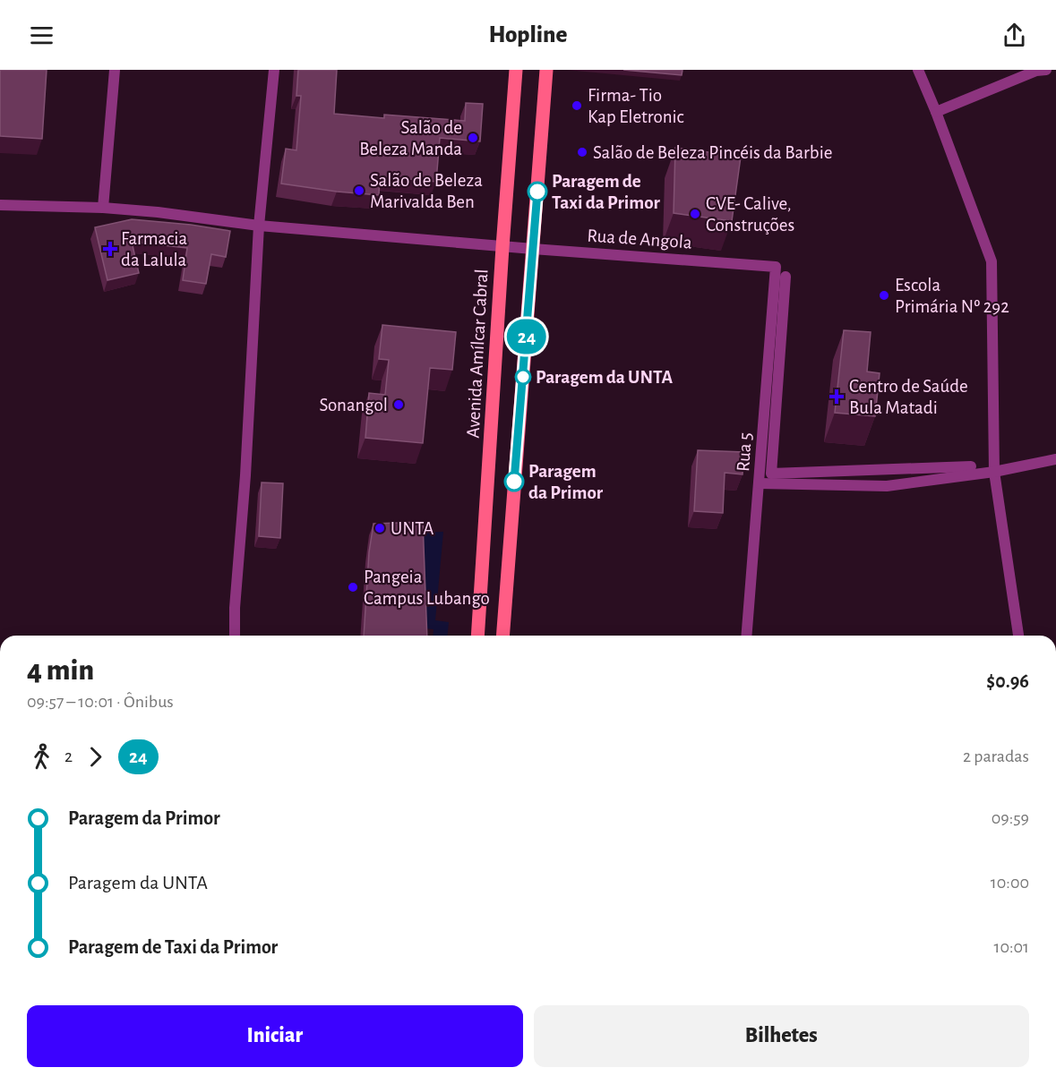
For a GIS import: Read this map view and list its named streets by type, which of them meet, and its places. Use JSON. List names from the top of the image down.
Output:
{
  "streets": {
    "main road": ["Avenida Amílcar Cabral"],
    "street": ["Rua de Angola", "Rua 5"]
  },
  "crossings": [
    ["Rua de Angola", "Avenida Amílcar Cabral"],
    ["Rua de Angola", "Rua 5"]
  ],
  "places": {
    "other": [
      "Firma- Tio Kap Eletronic",
      "Salão de Beleza Manda",
      "Salão de Beleza Pincéis da Barbie",
      "Salão de Beleza Marivalda Ben",
      "Paragem de Taxi da Primor",
      "CVE- Calive, Construções",
      "Escola Primária Nº 292",
      "Paragem da UNTA",
      "Sonangol",
      "Paragem da Primor",
      "UNTA",
      "Pangeia Campus Lubango"
    ],
    "health": ["Farmacia da Lalula", "Centro de Saúde Bula Matadi"]
  },
  "lines": ["bus line 24"],
  "page": {
    "header": "Hopline",
    "on_map": "24",
    "heading": ["4 min", "09:57 – 10:01 · Ônibus", "$0.96"],
    "legs": ["2", "24", "2 paradas"],
    "list": [
      {
        "name": "Paragem da Primor",
        "value": "09:59"
      },
      {
        "name": "Paragem da UNTA",
        "value": "10:00"
      },
      {
        "name": "Paragem de Taxi da Primor",
        "value": "10:01"
      }
    ],
    "buttons": ["Iniciar", "Bilhetes"]
  }
}
